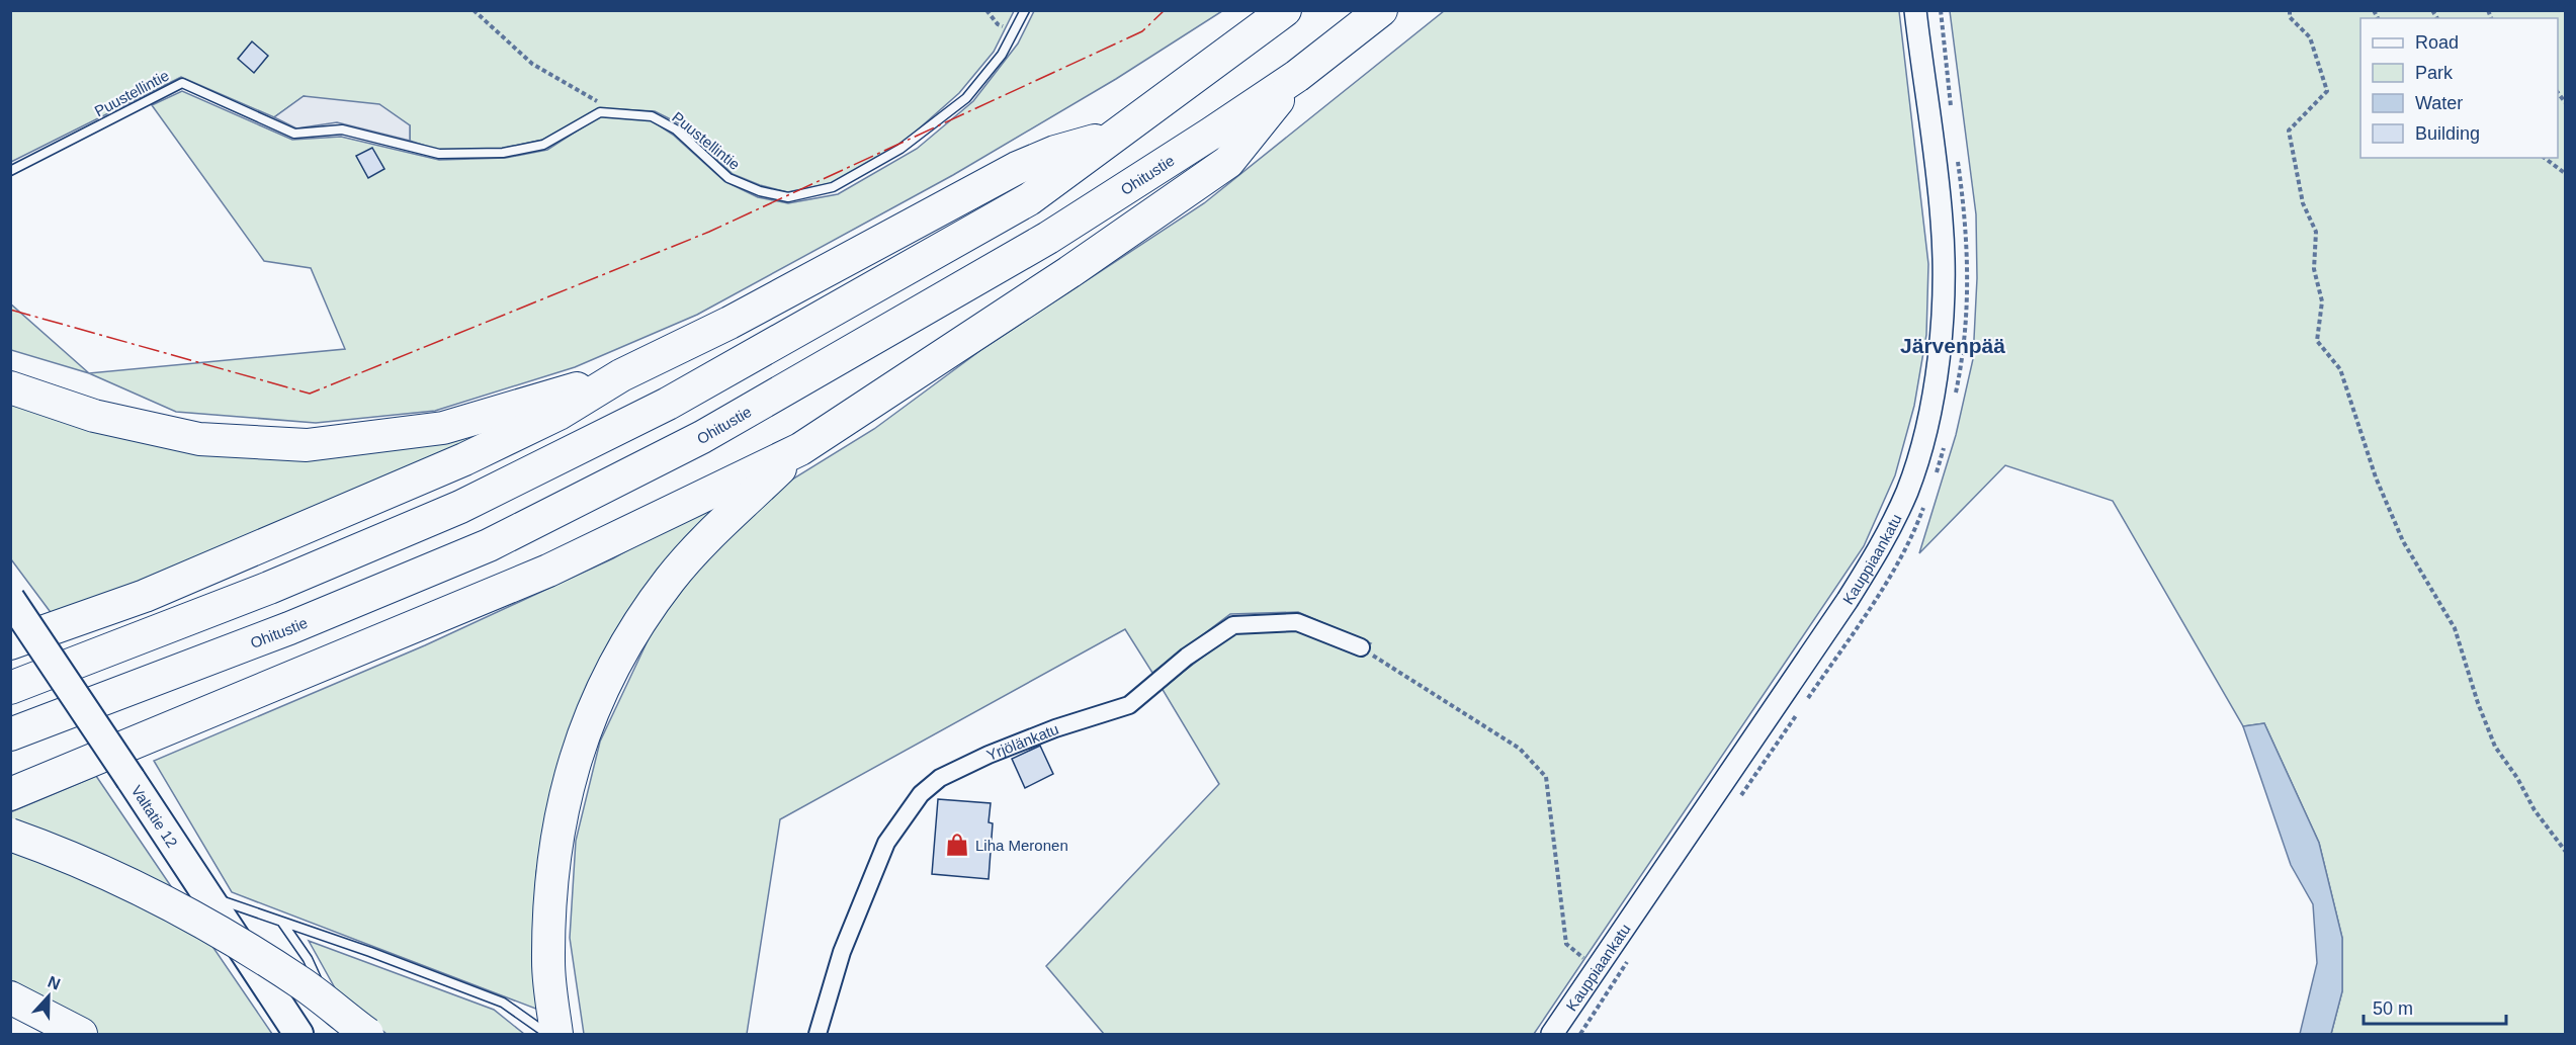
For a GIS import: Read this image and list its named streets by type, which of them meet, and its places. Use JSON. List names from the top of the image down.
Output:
{
  "streets": {
    "highway": ["Ohitustie", "Valtatie 12"],
    "street": ["Kauppiaankatu", "Yrjölänkatu"],
    "lane": ["Puustellintie"]
  },
  "districts": ["Järvenpää"],
  "places": {
    "shop": ["Liha Meronen"]
  },
  "legend": [
    "Road",
    "Park",
    "Water",
    "Building"
  ],
  "scale_bar": "50 m",
  "north": "top"
}
